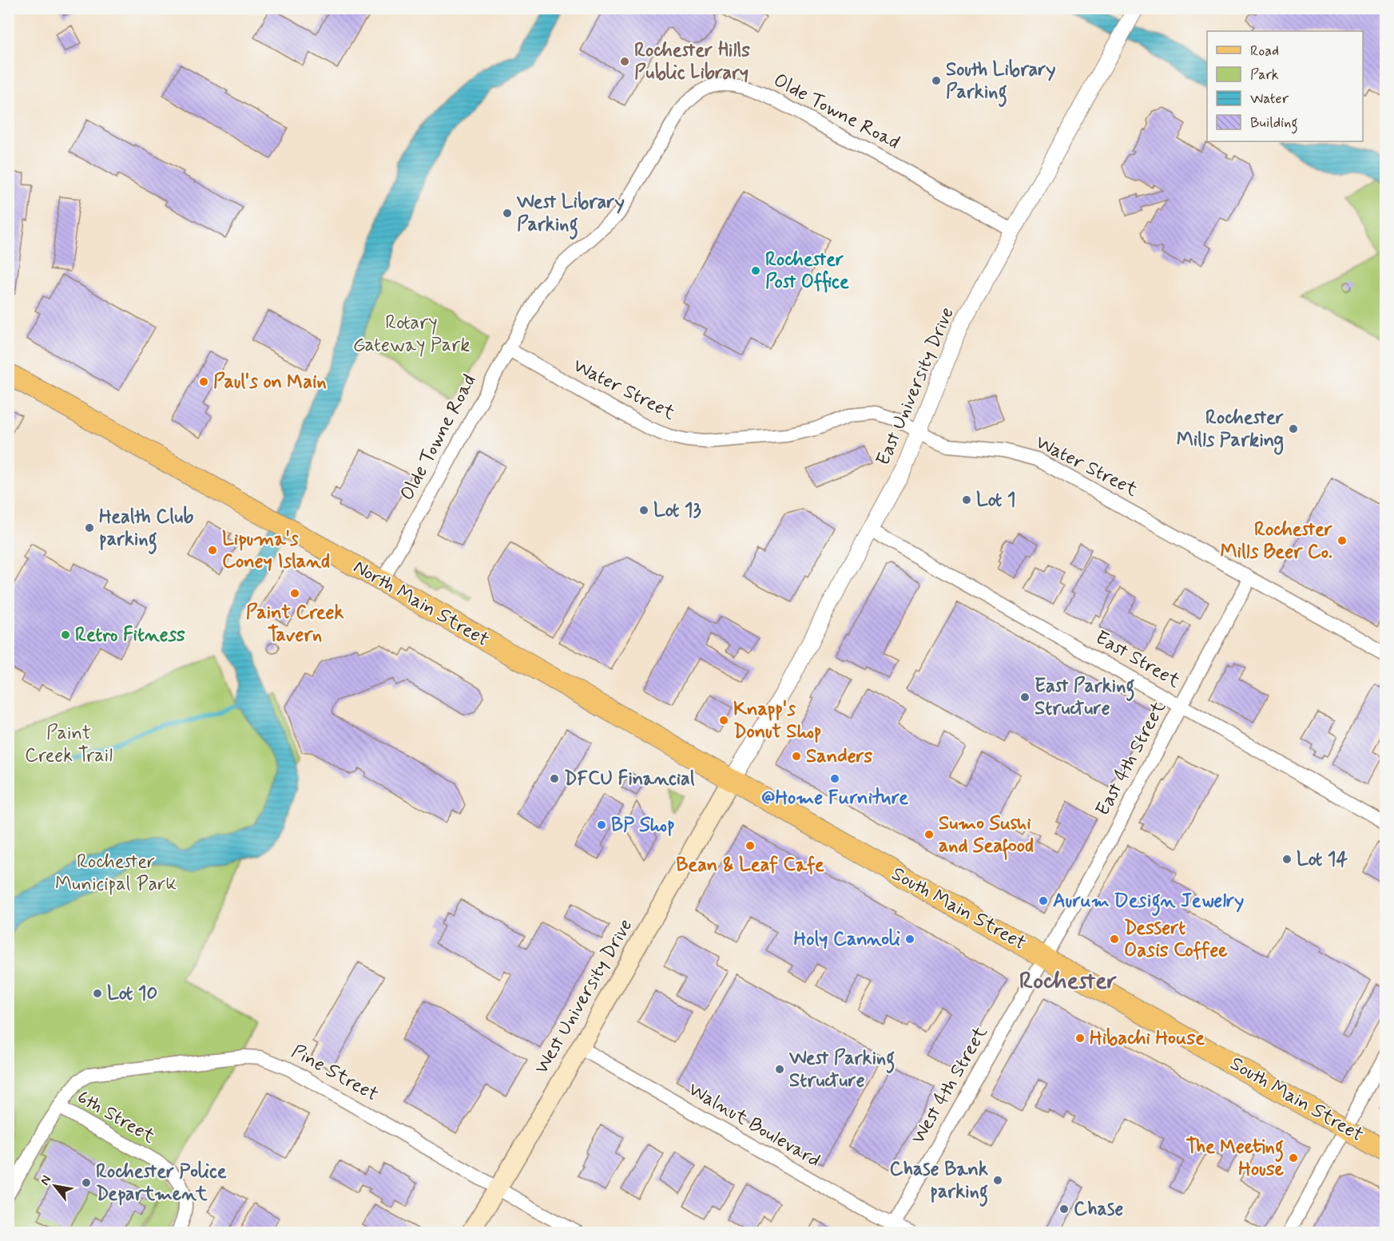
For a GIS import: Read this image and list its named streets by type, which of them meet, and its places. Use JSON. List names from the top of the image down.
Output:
{
  "streets": {
    "main road": ["North Main Street", "South Main Street", "West University Drive"],
    "street": [
      "Olde Towne Road",
      "East University Drive",
      "Water Street",
      "East Street",
      "East 4th Street",
      "Pine Street",
      "West 4th Street",
      "6th Street",
      "Walnut Boulevard"
    ]
  },
  "crossings": [
    ["Olde Towne Road", "East University Drive"],
    ["Olde Towne Road", "Water Street"],
    ["Olde Towne Road", "North Main Street"],
    ["East University Drive", "Water Street"],
    ["East University Drive", "North Main Street"],
    ["East University Drive", "East Street"],
    ["East University Drive", "South Main Street"],
    ["East University Drive", "West University Drive"],
    ["Water Street", "East 4th Street"],
    ["North Main Street", "South Main Street"],
    ["North Main Street", "West University Drive"],
    ["East Street", "East 4th Street"],
    ["East 4th Street", "South Main Street"],
    ["East 4th Street", "West 4th Street"],
    ["South Main Street", "West University Drive"],
    ["South Main Street", "West 4th Street"],
    ["West University Drive", "Pine Street"],
    ["West University Drive", "Walnut Boulevard"],
    ["Pine Street", "6th Street"],
    ["West 4th Street", "Walnut Boulevard"]
  ],
  "districts": ["Rochester"],
  "parks": ["Rotary Gateway Park", "Paint Creek Trail", "Rochester Municipal Park"],
  "places": [
    "Rochester Hills Public Library",
    "South Library Parking",
    "West Library Parking",
    "Rochester Post Office",
    "Paul's on Main",
    "Rochester Mills Parking",
    "Lot 1",
    "Lot 13",
    "Health Club parking",
    "Rochester Mills Beer Co.",
    "Lipuma's Coney Island",
    "Paint Creek Tavern",
    "Retro Fitness",
    "East Parking Structure",
    "Knapp's Donut Shop",
    "Sanders",
    "DFCU Financial",
    "@Home Furniture",
    "BP Shop",
    "Sumo Sushi and Seafood",
    "Bean & Leaf Cafe",
    "Lot 14",
    "Aurum Design Jewelry",
    "Holy Cannoli",
    "Dessert Oasis Coffee",
    "Lot 10",
    "Hibachi House",
    "West Parking Structure",
    "The Meeting House",
    "Chase Bank parking",
    "Rochester Police Department",
    "Chase"
  ],
  "legend": [
    "Road",
    "Park",
    "Water",
    "Building"
  ],
  "north": "top left"
}
